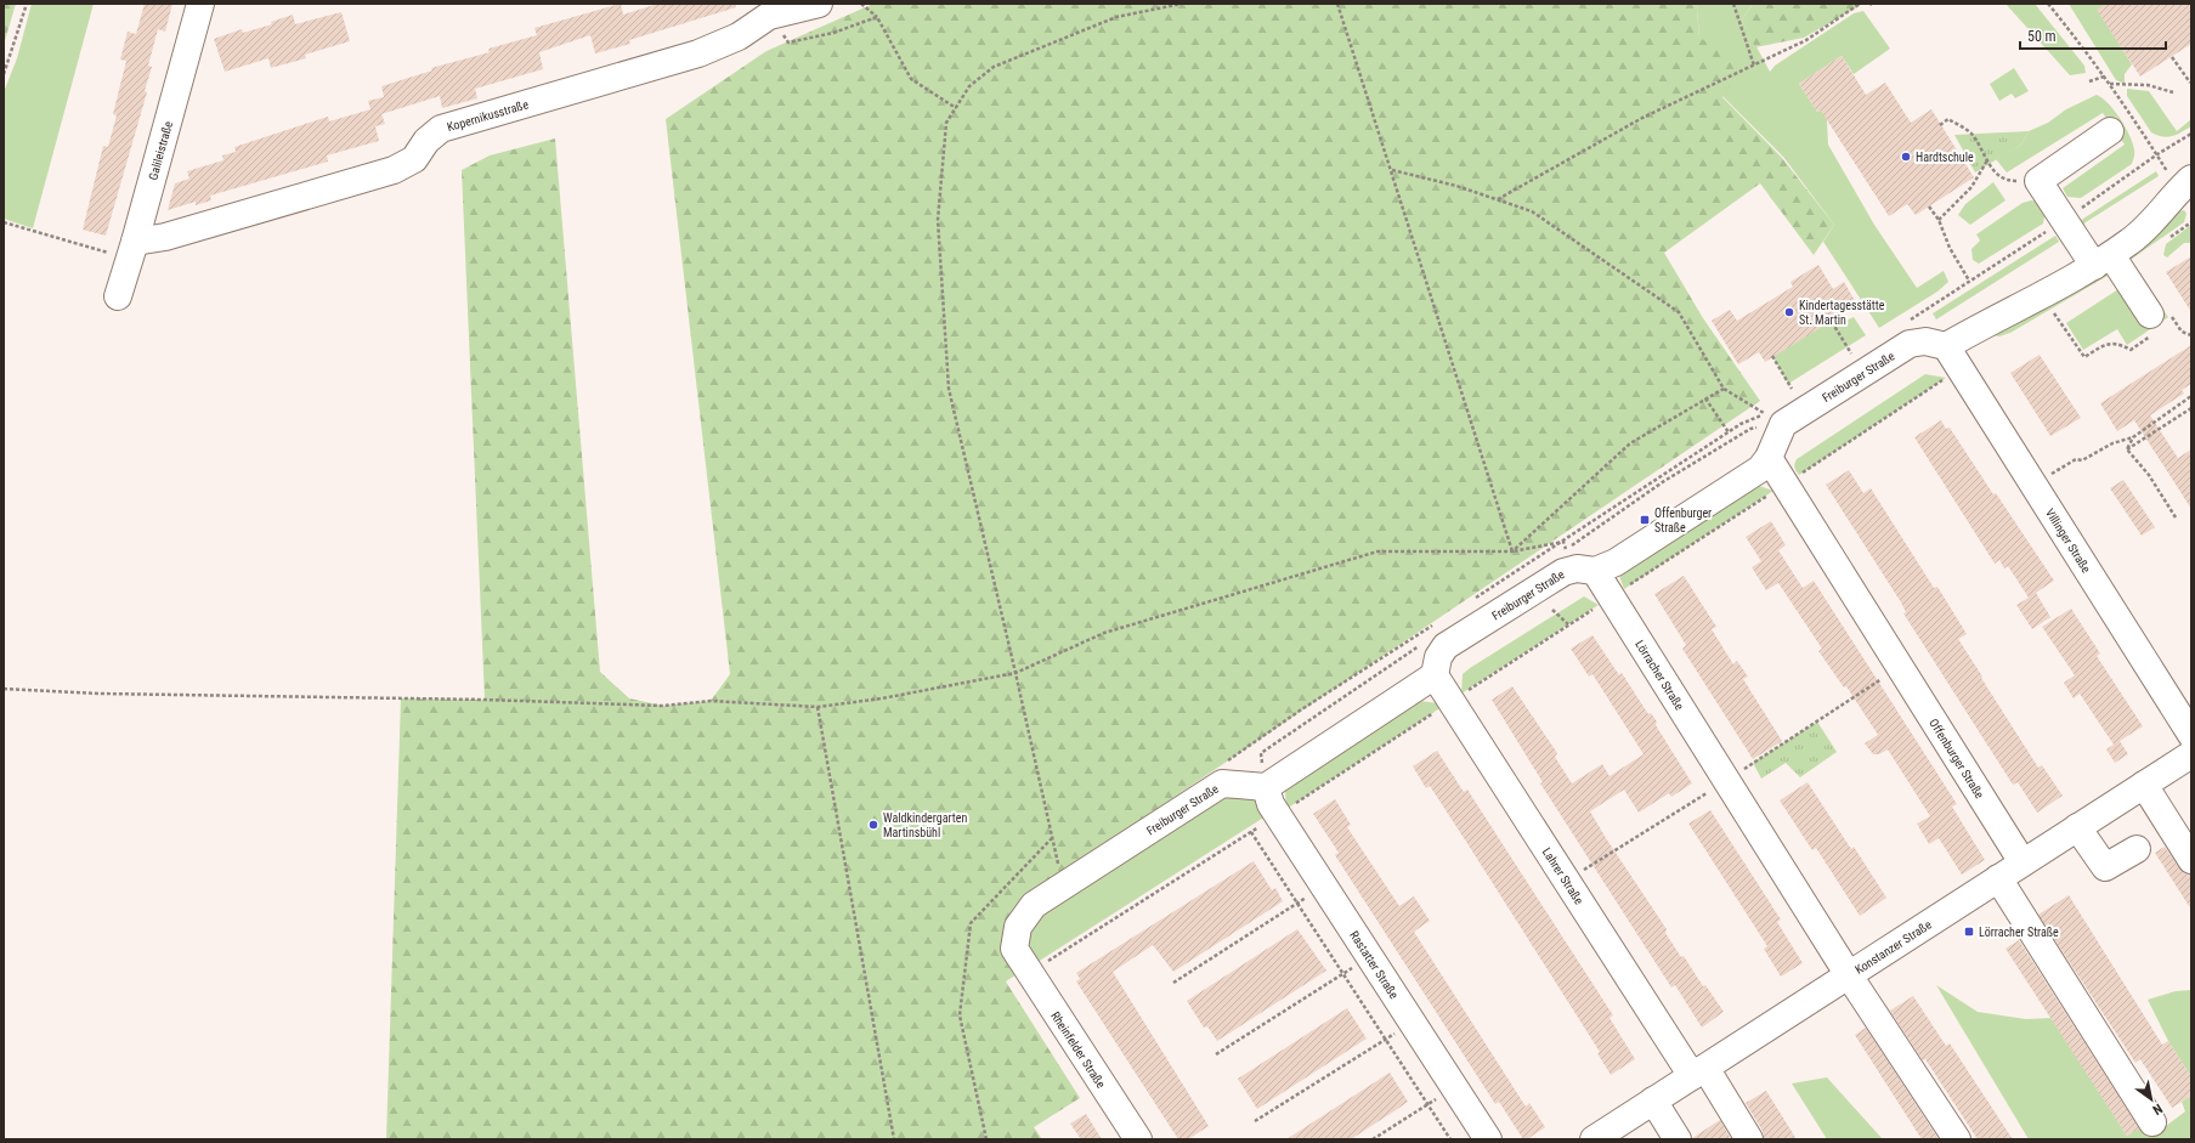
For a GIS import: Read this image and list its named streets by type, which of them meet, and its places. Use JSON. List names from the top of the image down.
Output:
{
  "streets": {
    "street": [
      "Kopernikusstraße",
      "Galileistraße",
      "Freiburger Straße",
      "Villinger Straße",
      "Lörracher Straße",
      "Offenburger Straße",
      "Lahrer Straße",
      "Konstanzer Straße",
      "Rastatter Straße",
      "Rheinfelder Straße"
    ]
  },
  "crossings": [
    ["Kopernikusstraße", "Galileistraße"],
    ["Freiburger Straße", "Villinger Straße"],
    ["Freiburger Straße", "Lörracher Straße"],
    ["Freiburger Straße", "Offenburger Straße"],
    ["Freiburger Straße", "Lahrer Straße"],
    ["Freiburger Straße", "Rastatter Straße"],
    ["Freiburger Straße", "Rheinfelder Straße"],
    ["Lörracher Straße", "Konstanzer Straße"],
    ["Offenburger Straße", "Konstanzer Straße"],
    ["Lahrer Straße", "Konstanzer Straße"]
  ],
  "places": {
    "other": ["Hardtschule", "Kindertagesstätte St. Martin", "Waldkindergarten Martinsbühl"],
    "transit": ["Offenburger Straße", "Lörracher Straße"]
  },
  "scale_bar": "50 m",
  "north": "bottom right"
}
